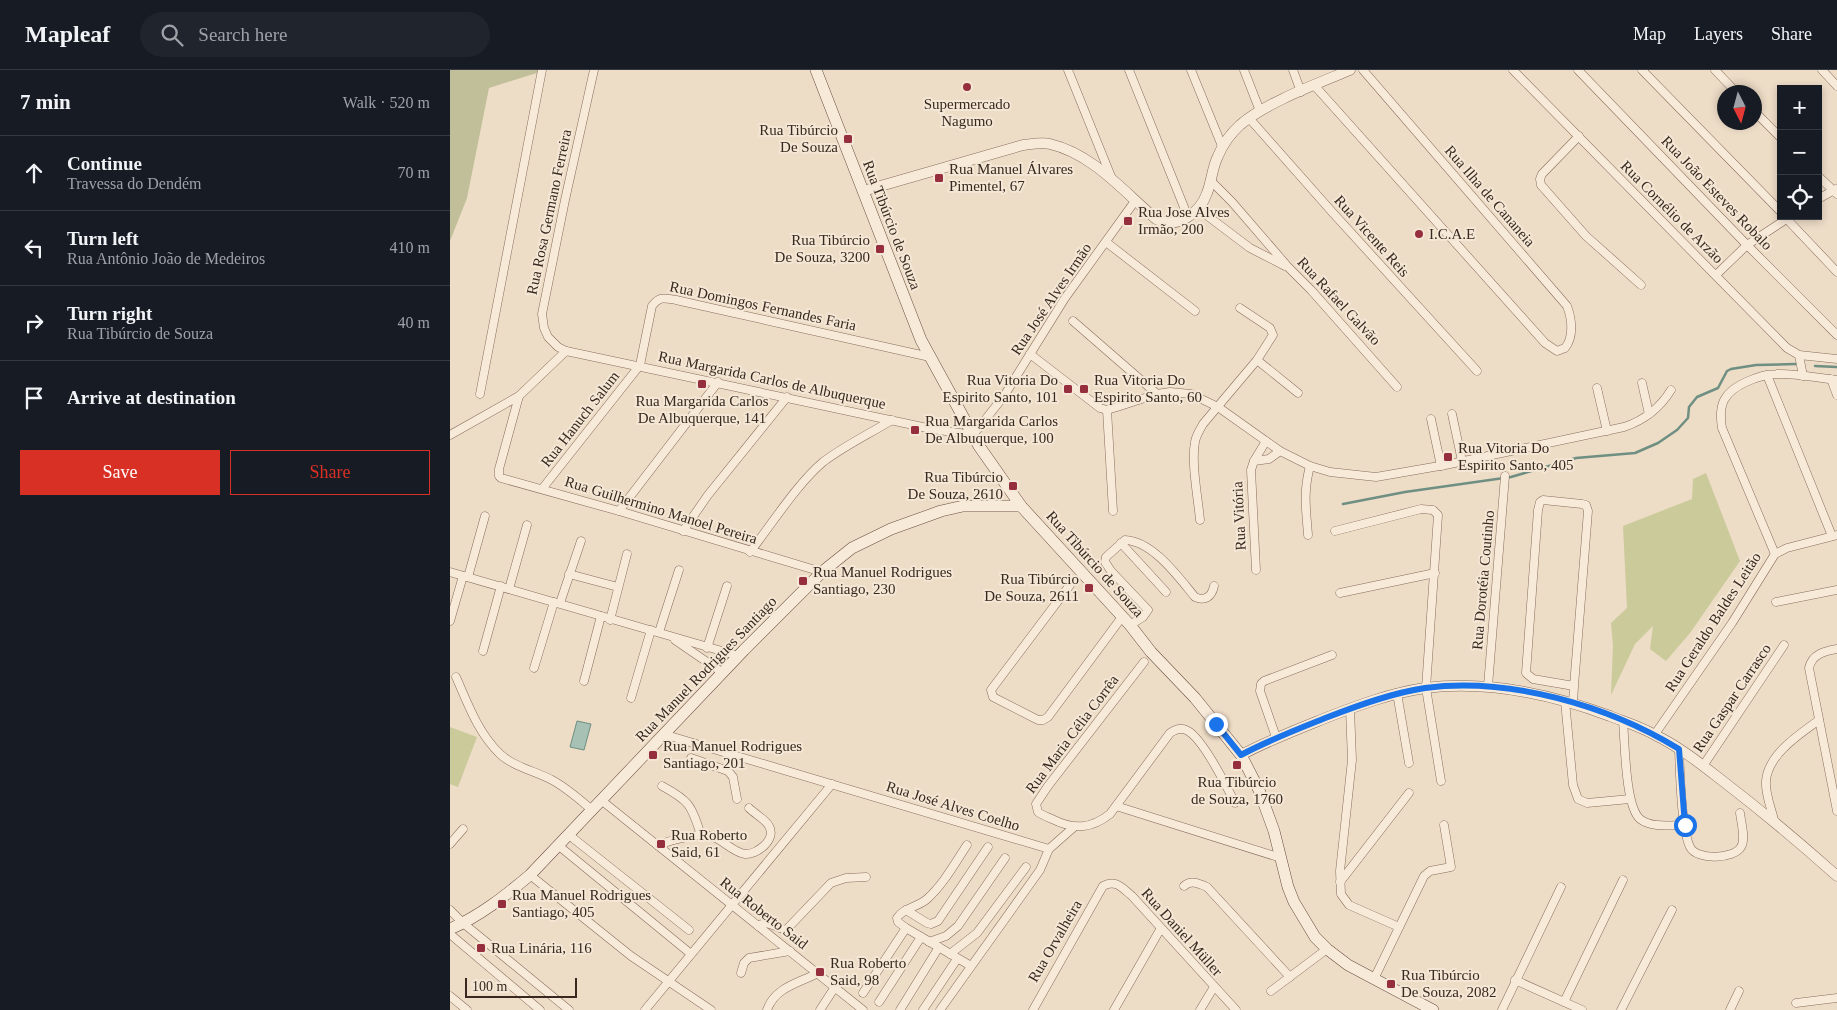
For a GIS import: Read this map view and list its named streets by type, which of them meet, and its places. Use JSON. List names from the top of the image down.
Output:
{
  "streets": {
    "main road": ["Rua Tibúrcio de Souza", "Rua Manuel Rodrigues Santiago"],
    "street": [
      "Rua João Esteves Robalo",
      "Rua Ilha de Cananeia",
      "Rua Rosa Germano Ferreira",
      "Rua Cornélio de Arzão",
      "Rua Vicente Reis",
      "Rua José Alves Irmão",
      "Rua Rafael Galvão",
      "Rua Domingos Fernandes Faria",
      "Rua Margarida Carlos de Albuquerque",
      "Rua Hanuch Salum",
      "Rua Guilhermino Manoel Pereira",
      "Rua Vitória",
      "Rua Dorotéia Coutinho",
      "Rua Geraldo Baldes Leitão",
      "Rua Gaspar Carrasco",
      "Rua Maria Célia Corrêa",
      "Rua José Alves Coelho",
      "Rua Roberto Said",
      "Rua Daniel Müller",
      "Rua Orvalheira"
    ]
  },
  "crossings": [
    ["Rua Rosa Germano Ferreira", "Rua Margarida Carlos de Albuquerque"],
    ["Rua Tibúrcio de Souza", "Rua José Alves Irmão"],
    ["Rua Tibúrcio de Souza", "Rua Domingos Fernandes Faria"],
    ["Rua Tibúrcio de Souza", "Rua Margarida Carlos de Albuquerque"],
    ["Rua Tibúrcio de Souza", "Rua Manuel Rodrigues Santiago"],
    ["Rua José Alves Irmão", "Rua Margarida Carlos de Albuquerque"],
    ["Rua Domingos Fernandes Faria", "Rua Margarida Carlos de Albuquerque"],
    ["Rua Domingos Fernandes Faria", "Rua Hanuch Salum"],
    ["Rua Margarida Carlos de Albuquerque", "Rua Hanuch Salum"],
    ["Rua Hanuch Salum", "Rua Guilhermino Manoel Pereira"],
    ["Rua Guilhermino Manoel Pereira", "Rua Manuel Rodrigues Santiago"],
    ["Rua Manuel Rodrigues Santiago", "Rua José Alves Coelho"],
    ["Rua Manuel Rodrigues Santiago", "Rua Roberto Said"],
    ["Rua Daniel Müller", "Rua Orvalheira"]
  ],
  "places": {
    "other": ["Supermercado Nagumo", "I.C.A.E"],
    "transit": [
      "Rua Tibúrcio De Souza",
      "Rua Manuel Álvares Pimentel, 67",
      "Rua Jose Alves Irmão, 200",
      "Rua Tibúrcio De Souza, 3200",
      "Rua Margarida Carlos De Albuquerque, 141",
      "Rua Vitoria Do Espirito Santo, 101",
      "Rua Vitoria Do Espirito Santo, 60",
      "Rua Margarida Carlos De Albuquerque, 100",
      "Rua Vitoria Do Espirito Santo, 405",
      "Rua Tibúrcio De Souza, 2610",
      "Rua Manuel Rodrigues Santiago, 230",
      "Rua Tibúrcio De Souza, 2611",
      "Rua Manuel Rodrigues Santiago, 201",
      "Rua Tibúrcio de Souza, 1760",
      "Rua Roberto Said, 61",
      "Rua Manuel Rodrigues Santiago, 405",
      "Rua Linária, 116",
      "Rua Roberto Said, 98",
      "Rua Tibúrcio De Souza, 2082"
    ]
  },
  "scale_bar": "100 m",
  "north": "bottom",
  "page": {
    "header": "Mapleaf",
    "search": "Search here",
    "nav": ["Map", "Layers", "Share"],
    "heading": ["7 min", "Walk · 520 m"],
    "map_buttons": ["+", "−"],
    "list": [
      ["Continue", "Travessa do Dendém", "70 m"],
      ["Turn left", "Rua Antônio João de Medeiros", "410 m"],
      ["Turn right", "Rua Tibúrcio de Souza", "40 m"],
      "Arrive at destination"
    ],
    "buttons": ["Save", "Share"],
    "scale": "100 m"
  }
}
